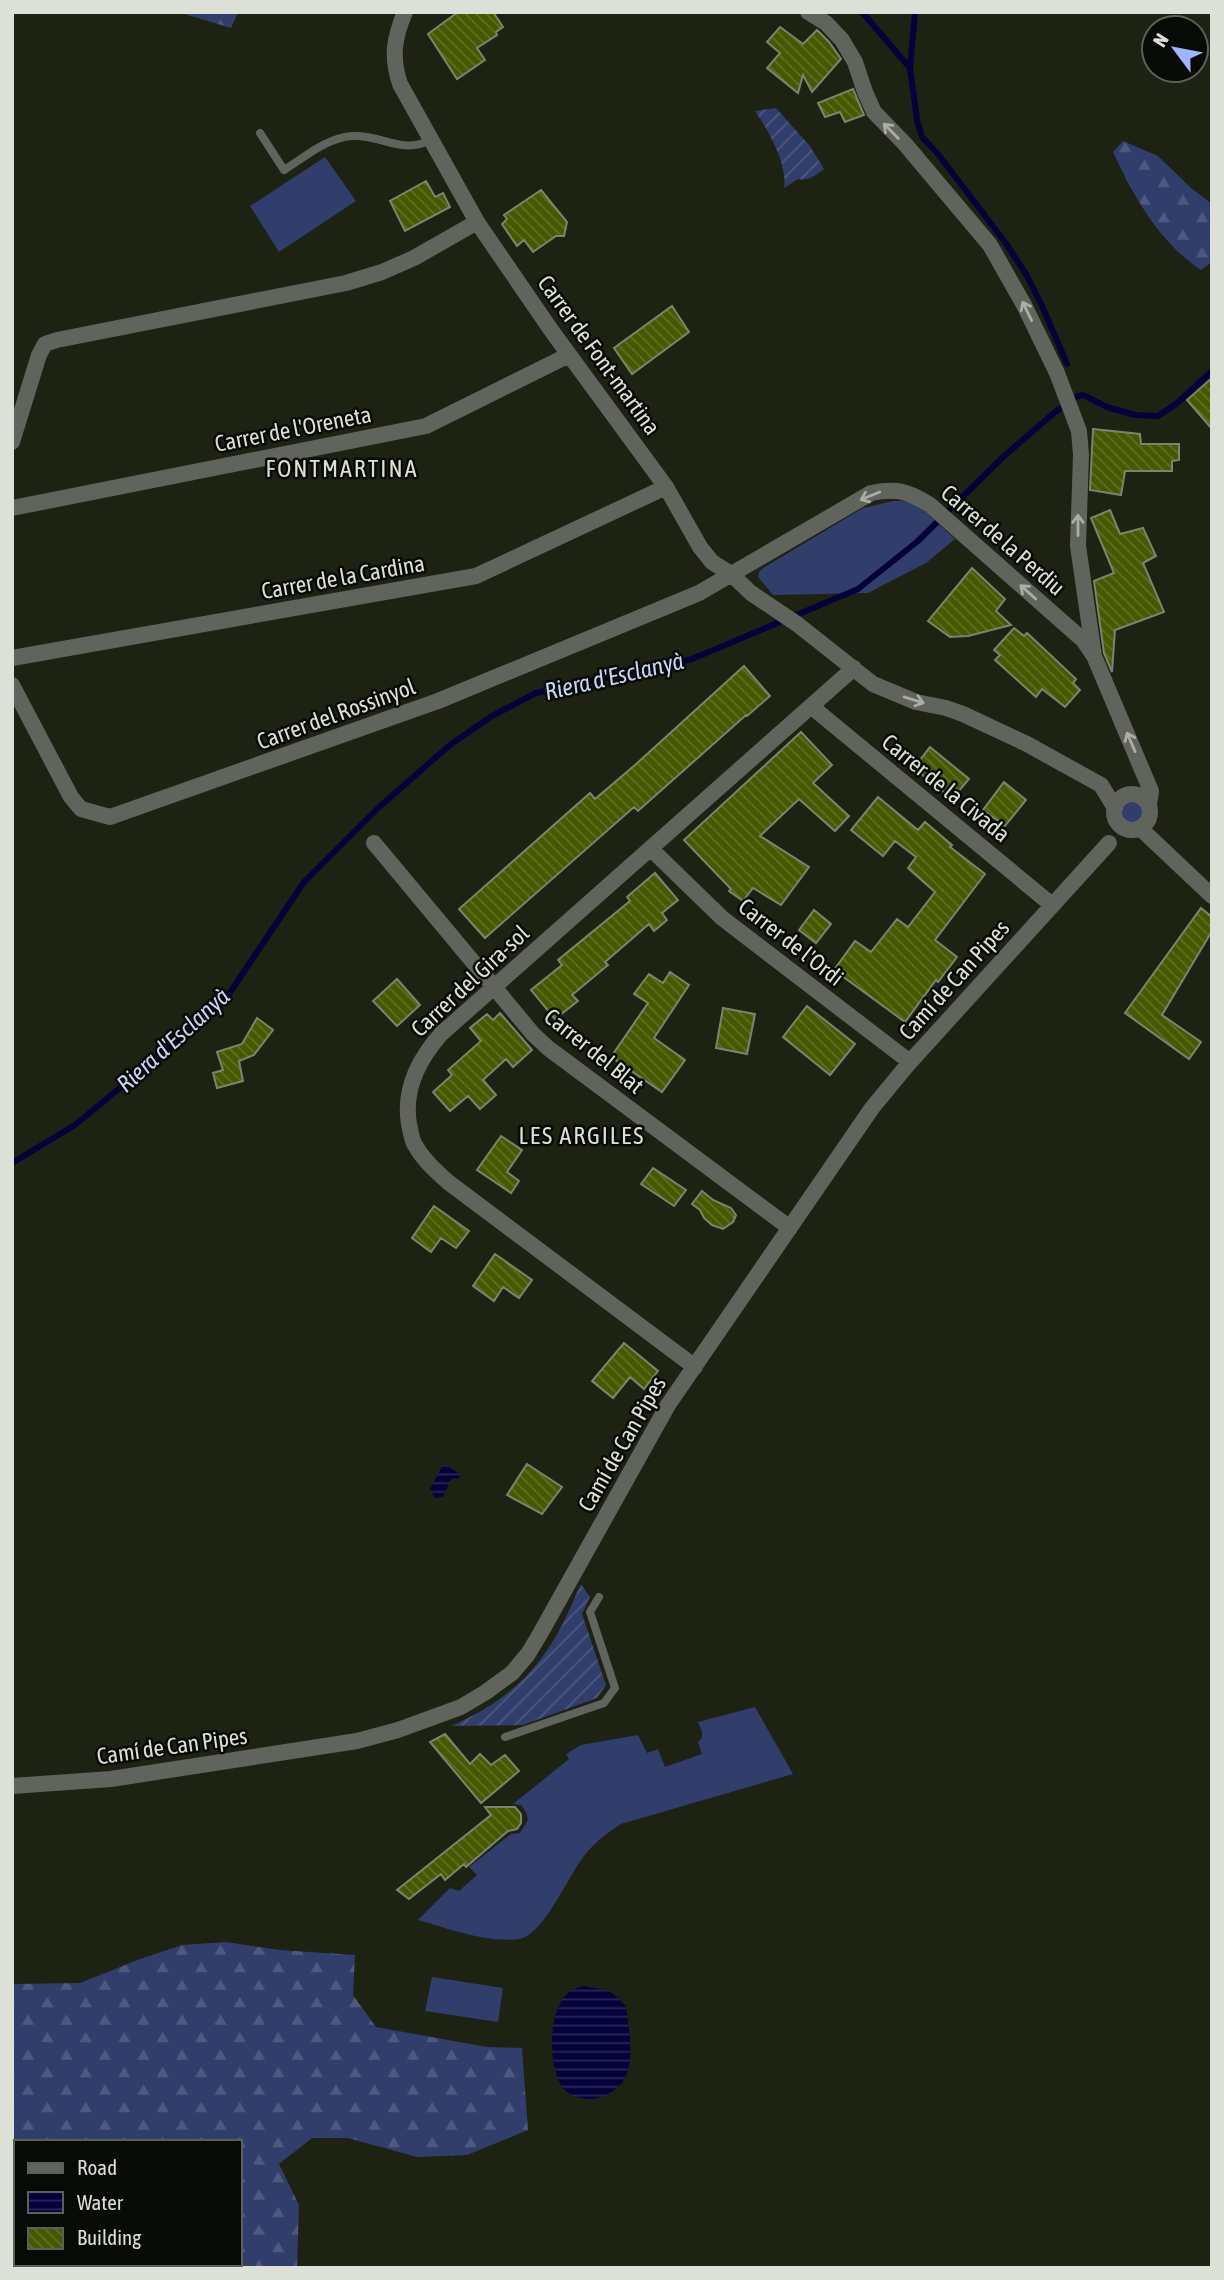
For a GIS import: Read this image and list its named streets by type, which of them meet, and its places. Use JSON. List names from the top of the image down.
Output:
{
  "streets": {
    "street": [
      "Carrer de Font-martina",
      "Carrer de l'Oreneta",
      "Carrer de la Perdiu",
      "Carrer de la Cardina",
      "Carrer del Rossinyol",
      "Carrer de la Civada",
      "Carrer de l'Ordi",
      "Camí de Can Pipes",
      "Carrer del Gira-sol",
      "Carrer del Blat"
    ]
  },
  "crossings": [
    ["Carrer de Font-martina", "Carrer de l'Oreneta"],
    ["Carrer de Font-martina", "Carrer de la Perdiu"],
    ["Carrer de Font-martina", "Carrer de la Cardina"],
    ["Carrer de Font-martina", "Carrer del Rossinyol"],
    ["Carrer de Font-martina", "Camí de Can Pipes"],
    ["Carrer de Font-martina", "Carrer del Gira-sol"],
    ["Carrer de la Perdiu", "Carrer del Rossinyol"],
    ["Carrer de la Civada", "Camí de Can Pipes"],
    ["Carrer de la Civada", "Carrer del Gira-sol"],
    ["Carrer de l'Ordi", "Camí de Can Pipes"],
    ["Carrer de l'Ordi", "Carrer del Gira-sol"],
    ["Camí de Can Pipes", "Carrer del Gira-sol"],
    ["Camí de Can Pipes", "Carrer del Blat"],
    ["Carrer del Gira-sol", "Carrer del Blat"]
  ],
  "one_way": ["Carrer de la Perdiu"],
  "districts": ["FONTMARTINA", "LES ARGILES"],
  "water": ["Riera d'Esclanyà"],
  "legend": ["Road", "Water", "Building"],
  "north": "top left"
}
